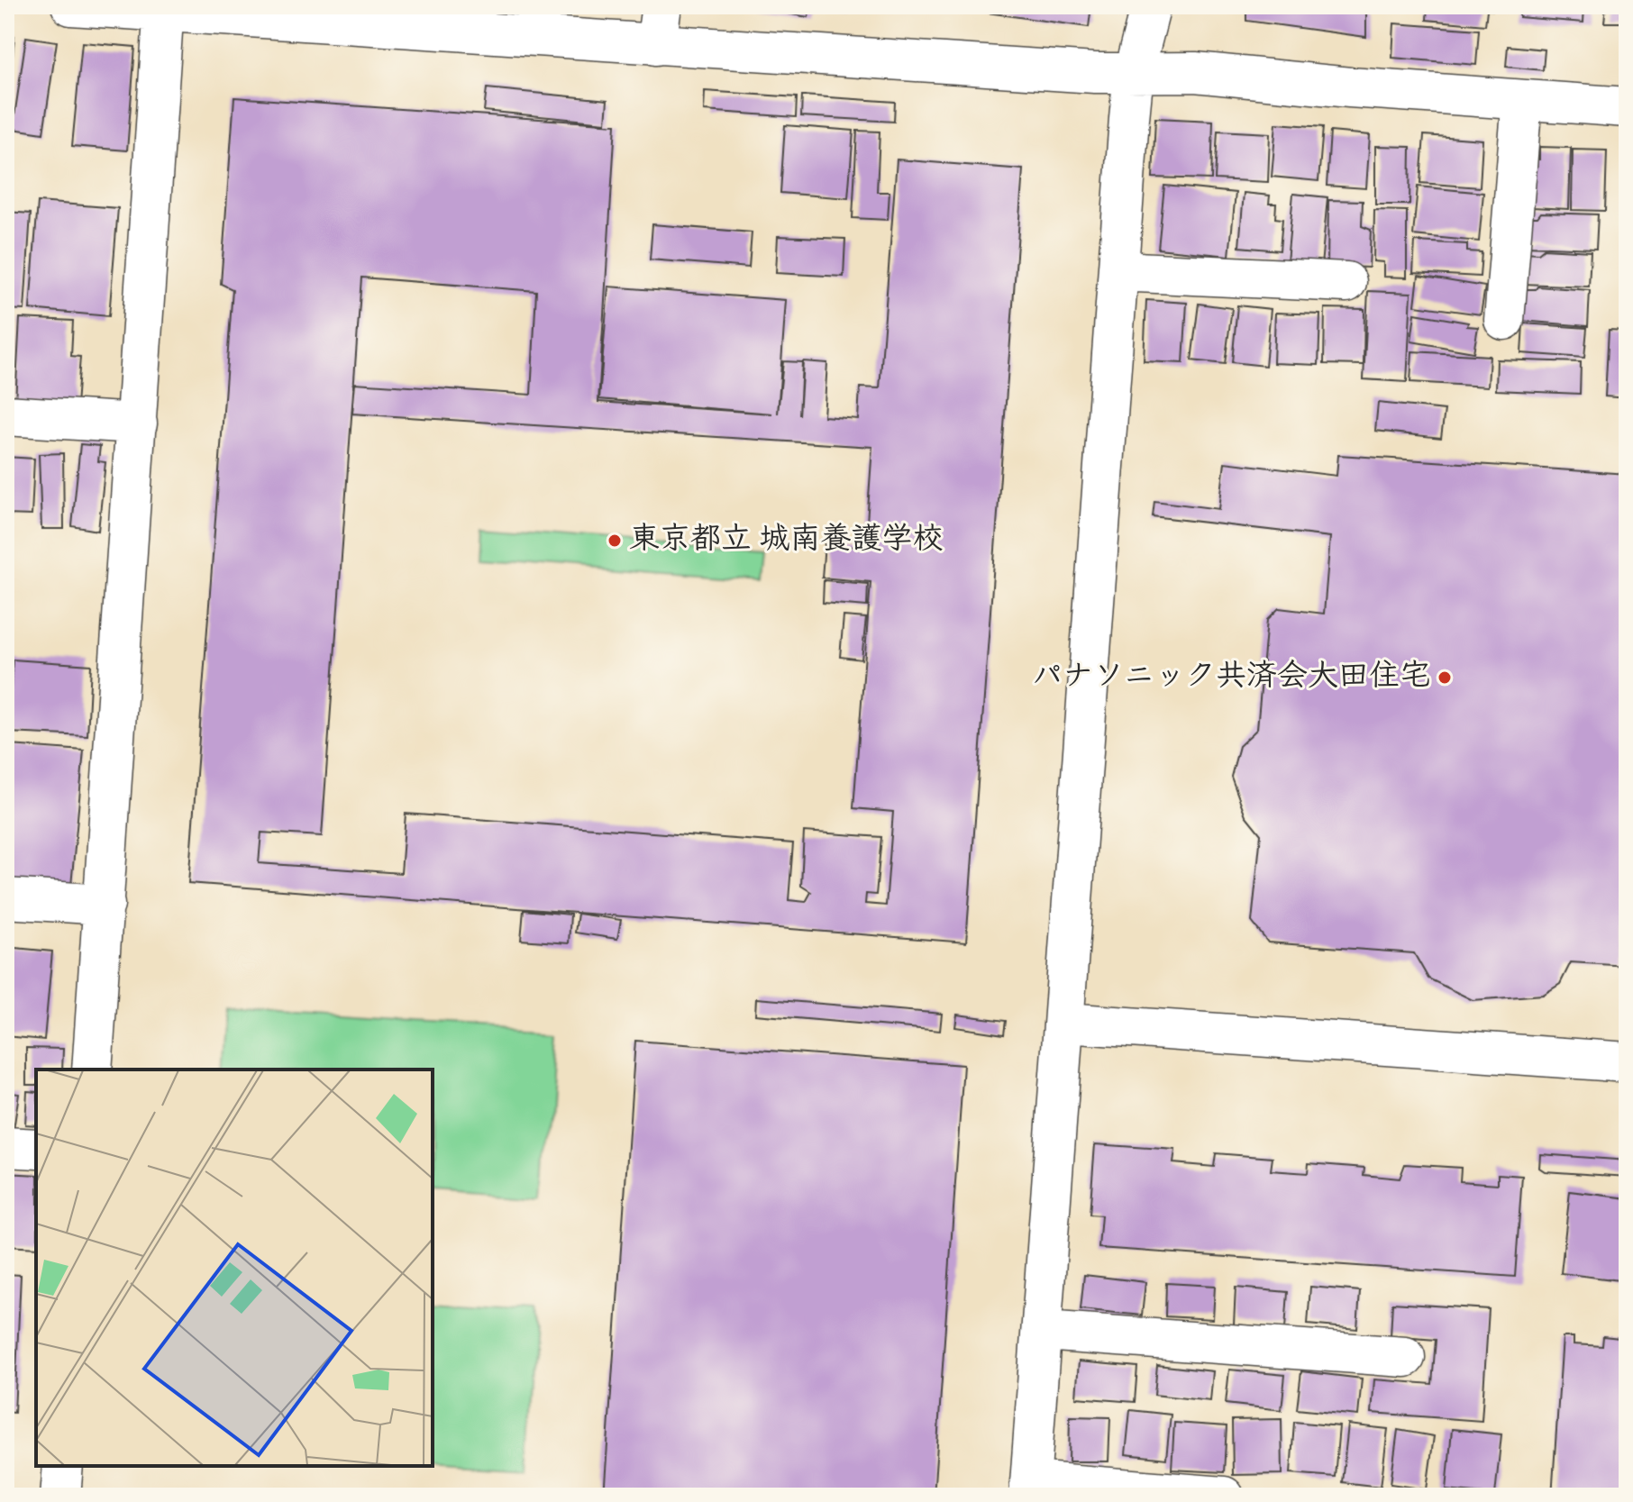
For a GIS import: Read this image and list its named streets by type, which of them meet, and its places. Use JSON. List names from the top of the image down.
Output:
{
  "places": ["東京都立 城南養護学校", "パナソニック共済会大田住宅"]
}
